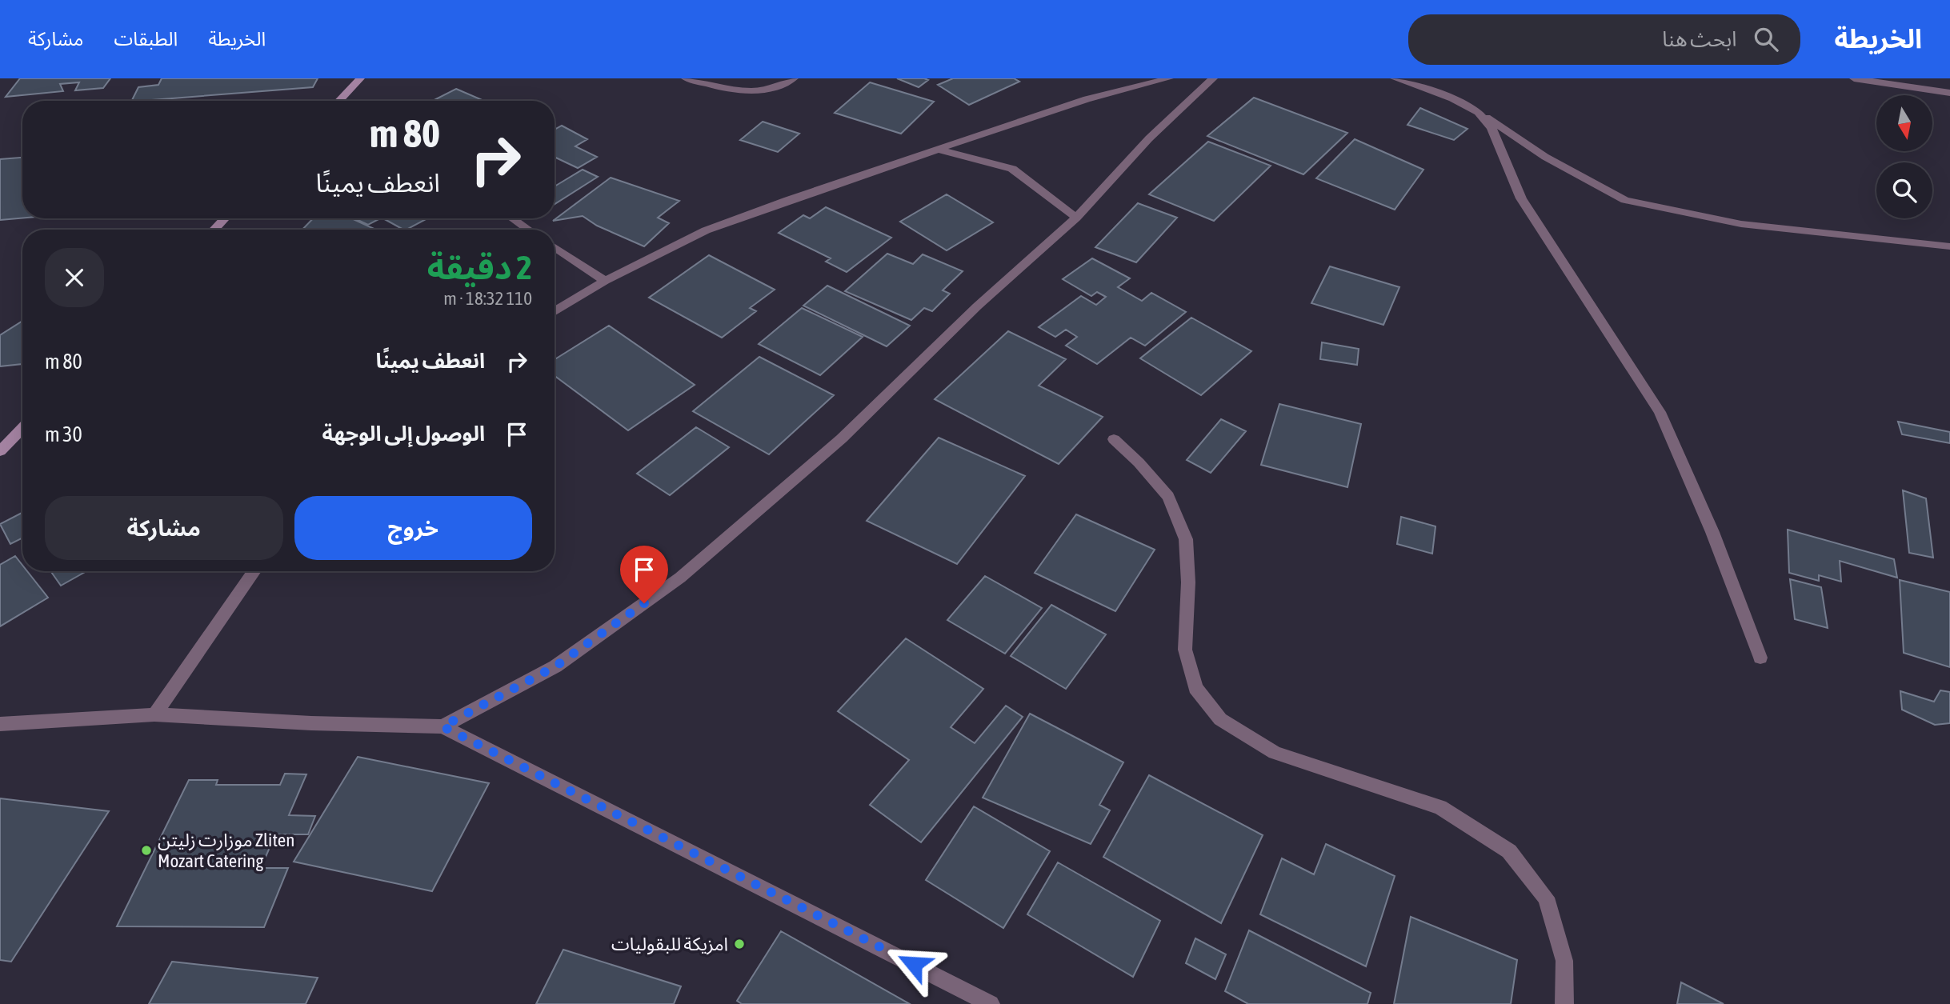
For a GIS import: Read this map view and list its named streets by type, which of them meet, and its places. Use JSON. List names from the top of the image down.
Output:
{
  "places": ["موزارت زليتن Zliten Mozart Catering", "امزيكة للبقوليات"],
  "north": "bottom",
  "page": {
    "header": "الخريطة",
    "search": "ابحث هنا",
    "nav": ["الخريطة", "الطبقات", "مشاركة"],
    "turn": ["80 m", "انعطف يمينًا"],
    "heading": ["2 دقيقة", "110 m · 18:32"],
    "list": [
      {
        "name": "انعطف يمينًا",
        "value": "80 m"
      },
      {
        "name": "الوصول إلى الوجهة",
        "value": "30 m"
      }
    ],
    "buttons": ["خروج", "مشاركة"]
  }
}
